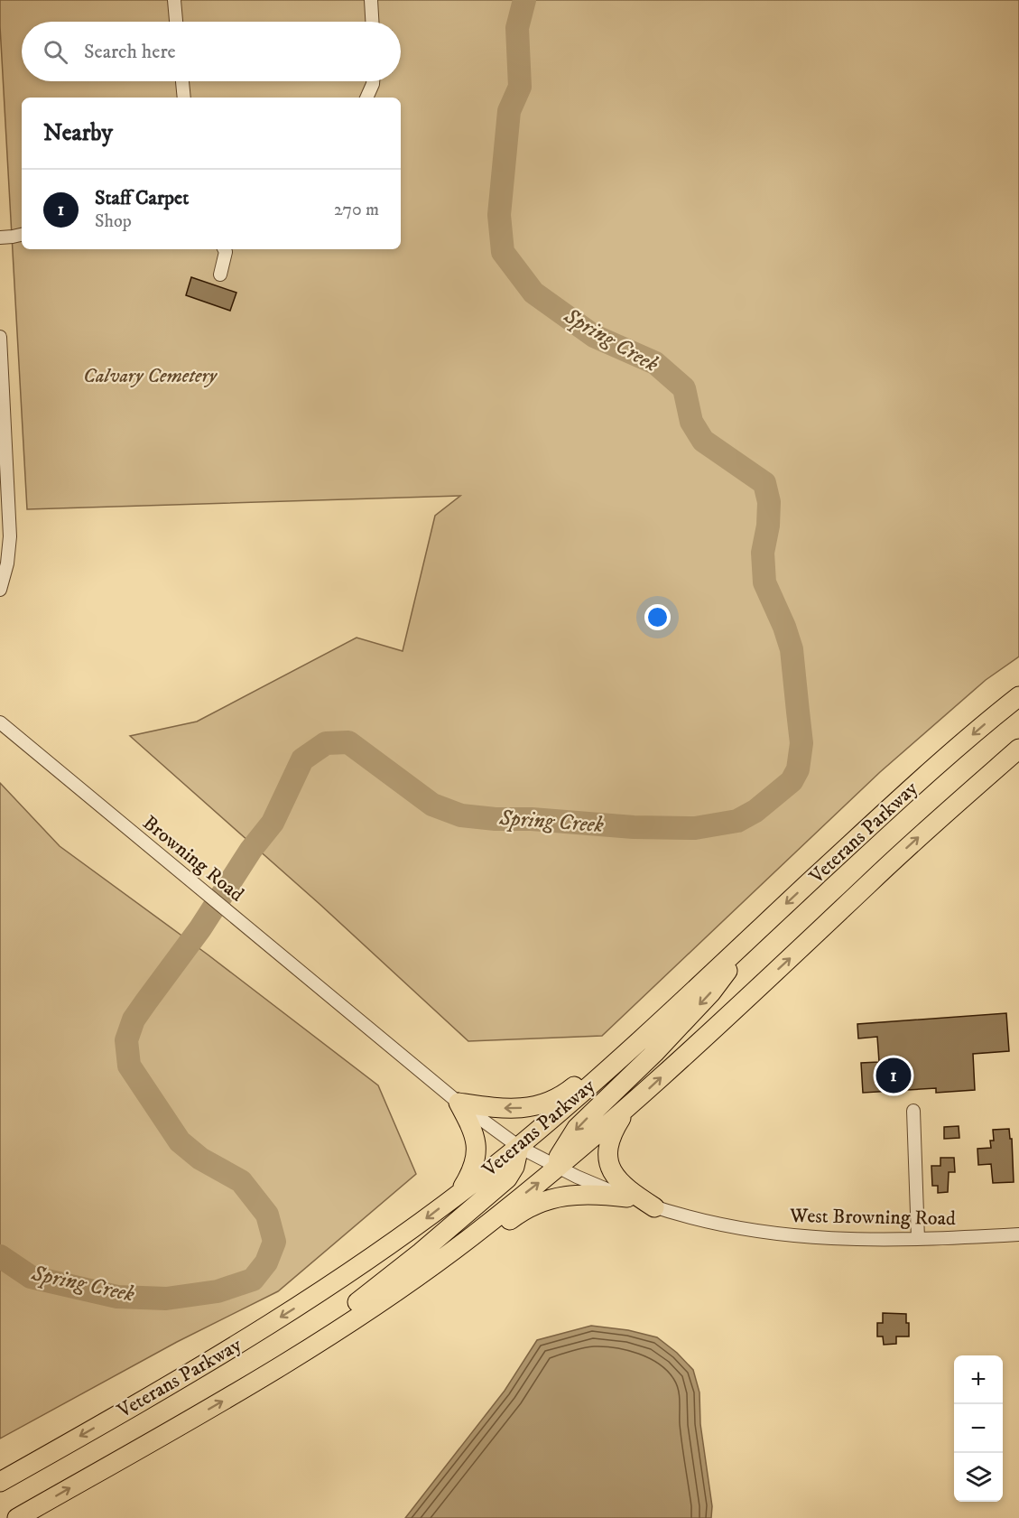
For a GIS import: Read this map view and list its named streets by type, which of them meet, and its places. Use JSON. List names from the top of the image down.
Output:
{
  "streets": {
    "highway": ["Veterans Parkway"],
    "street": ["Browning Road", "West Browning Road"]
  },
  "crossings": [
    ["Veterans Parkway", "West Browning Road"],
    ["Browning Road", "West Browning Road"]
  ],
  "water": ["Spring Creek"],
  "parks": ["Calvary Cemetery"],
  "page": {
    "search": "Search here",
    "heading": "Nearby",
    "list": [
      {
        "mark": "1",
        "name": "Staff Carpet",
        "note": "Shop",
        "value": "270 m"
      }
    ],
    "pins": "1",
    "map_buttons": ["+", "−"]
  }
}
